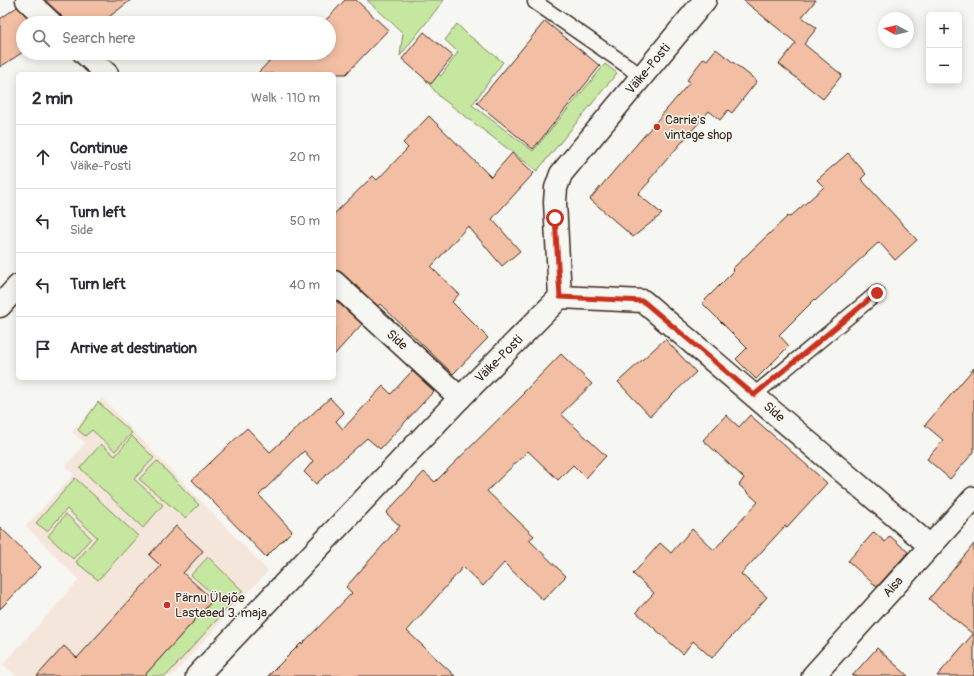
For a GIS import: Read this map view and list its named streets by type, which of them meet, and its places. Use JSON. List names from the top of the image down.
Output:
{
  "streets": {
    "street": ["Väike-Posti", "Side", "Aisa"]
  },
  "crossings": [
    ["Väike-Posti", "Side"],
    ["Side", "Aisa"]
  ],
  "places": ["Carrie's vintage shop", "Pärnu Ülejõe Lasteaed 3. maja"],
  "north": "left",
  "page": {
    "map_buttons": ["+", "−"],
    "search": "Search here",
    "heading": ["2 min", "Walk · 110 m"],
    "list": [
      ["Continue", "Väike-Posti", "20 m"],
      ["Turn left", "Side", "50 m"],
      ["Turn left", "40 m"],
      "Arrive at destination"
    ]
  }
}
